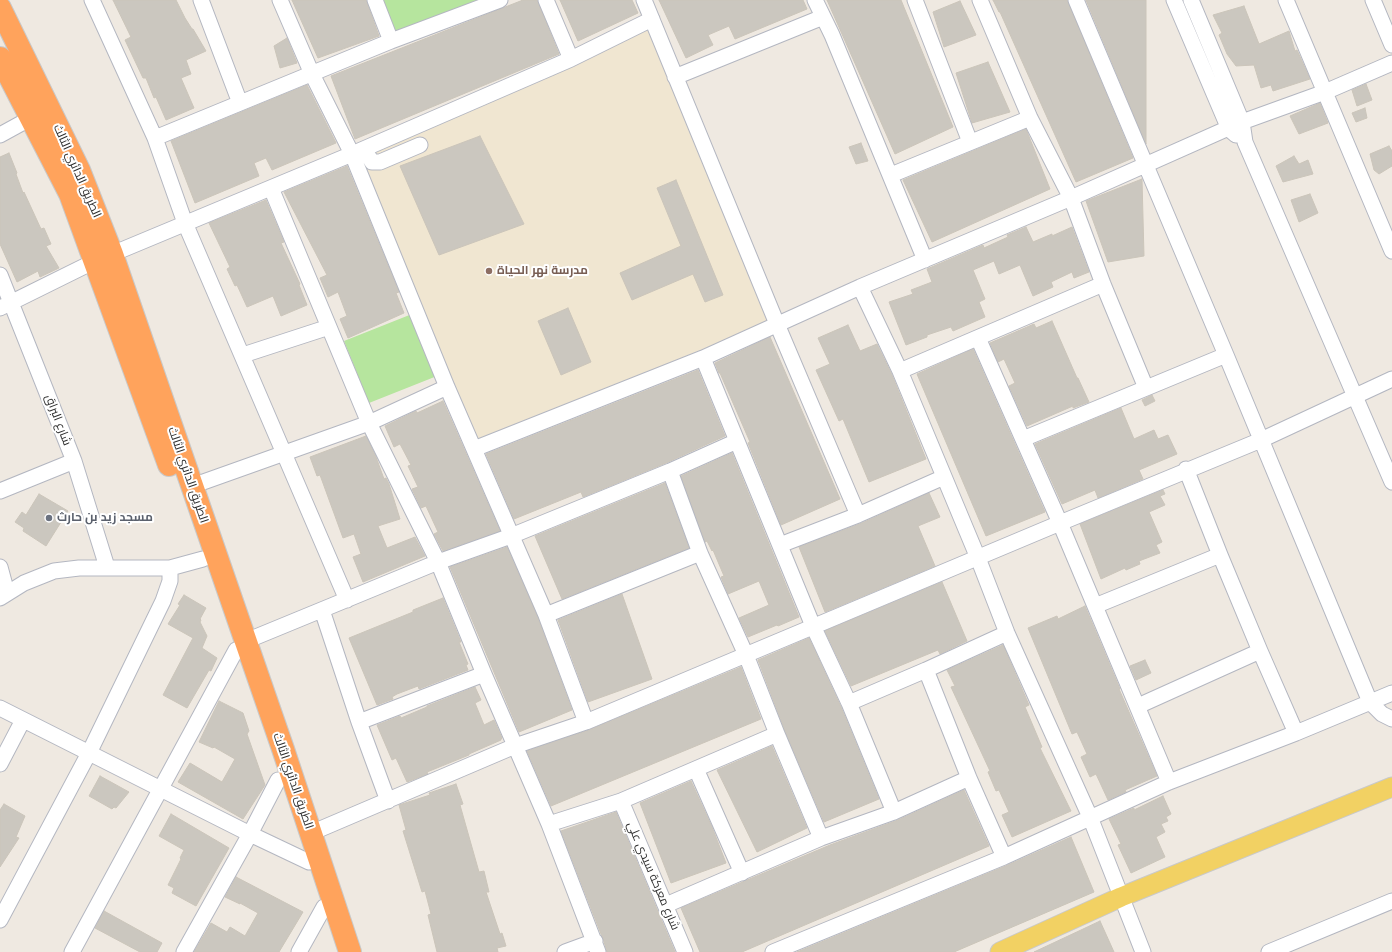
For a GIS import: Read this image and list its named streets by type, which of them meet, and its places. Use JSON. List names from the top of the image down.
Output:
{
  "streets": {
    "highway": ["الطريق الدائري الثالث"],
    "street": ["شارع البراق", "شارع معركة سيدي علي"]
  },
  "places": ["مدرسة نهر الحياة", "مسجد زيد بن حارث"]
}
